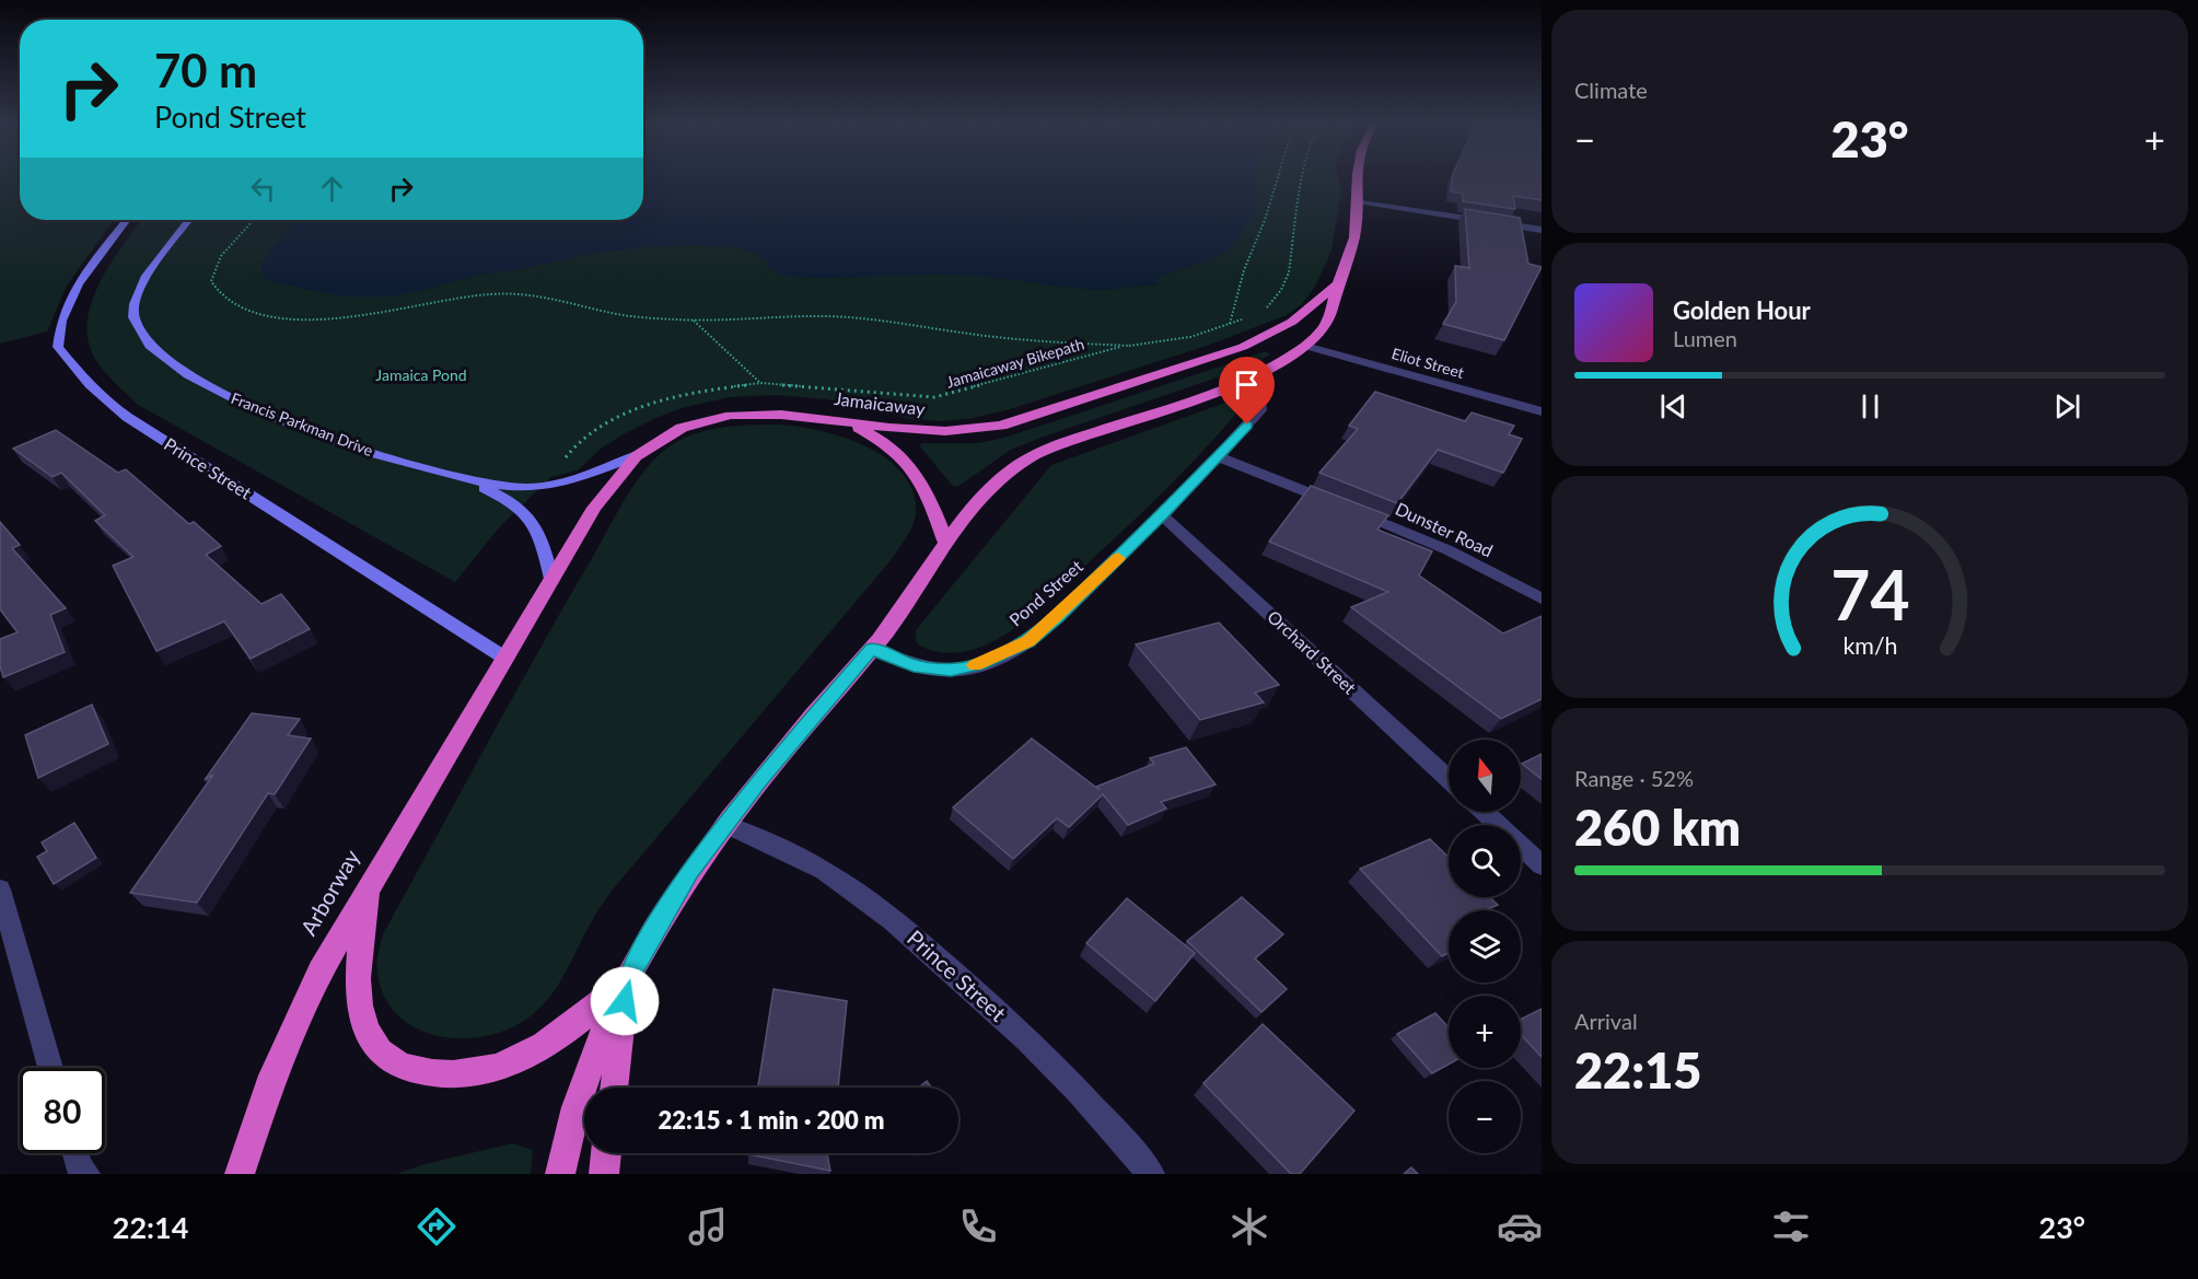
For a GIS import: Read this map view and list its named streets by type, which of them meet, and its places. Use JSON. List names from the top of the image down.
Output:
{
  "streets": {
    "highway": ["Jamaicaway", "Arborway"],
    "main road": ["Francis Parkman Drive", "Prince Street"],
    "street": [
      "Eliot Street",
      "Dunster Road",
      "Pond Street",
      "Orchard Street"
    ],
    "path": ["Jamaicaway Bikepath"]
  },
  "crossings": [
    ["Jamaicaway", "Francis Parkman Drive"],
    ["Jamaicaway", "Prince Street"],
    ["Jamaicaway", "Arborway"],
    ["Prince Street", "Arborway"],
    ["Dunster Road", "Pond Street"],
    ["Pond Street", "Orchard Street"]
  ],
  "parks": ["Jamaica Pond"],
  "north": "top",
  "page": {
    "tile": [
      "Climate",
      ["Range · 52%", "260 km"],
      ["Arrival", "22:15"]
    ],
    "turn": ["70 m", "Pond Street"],
    "heat": ["−", "23°", "+"],
    "song": ["Golden Hour", "Lumen"],
    "map_buttons": ["+", "−"],
    "limit": "80",
    "trip": "22:15 · 1 min · 200 m",
    "tabs": ["22:14", "23°"],
    "gauge": ["74", "km/h"]
  }
}
